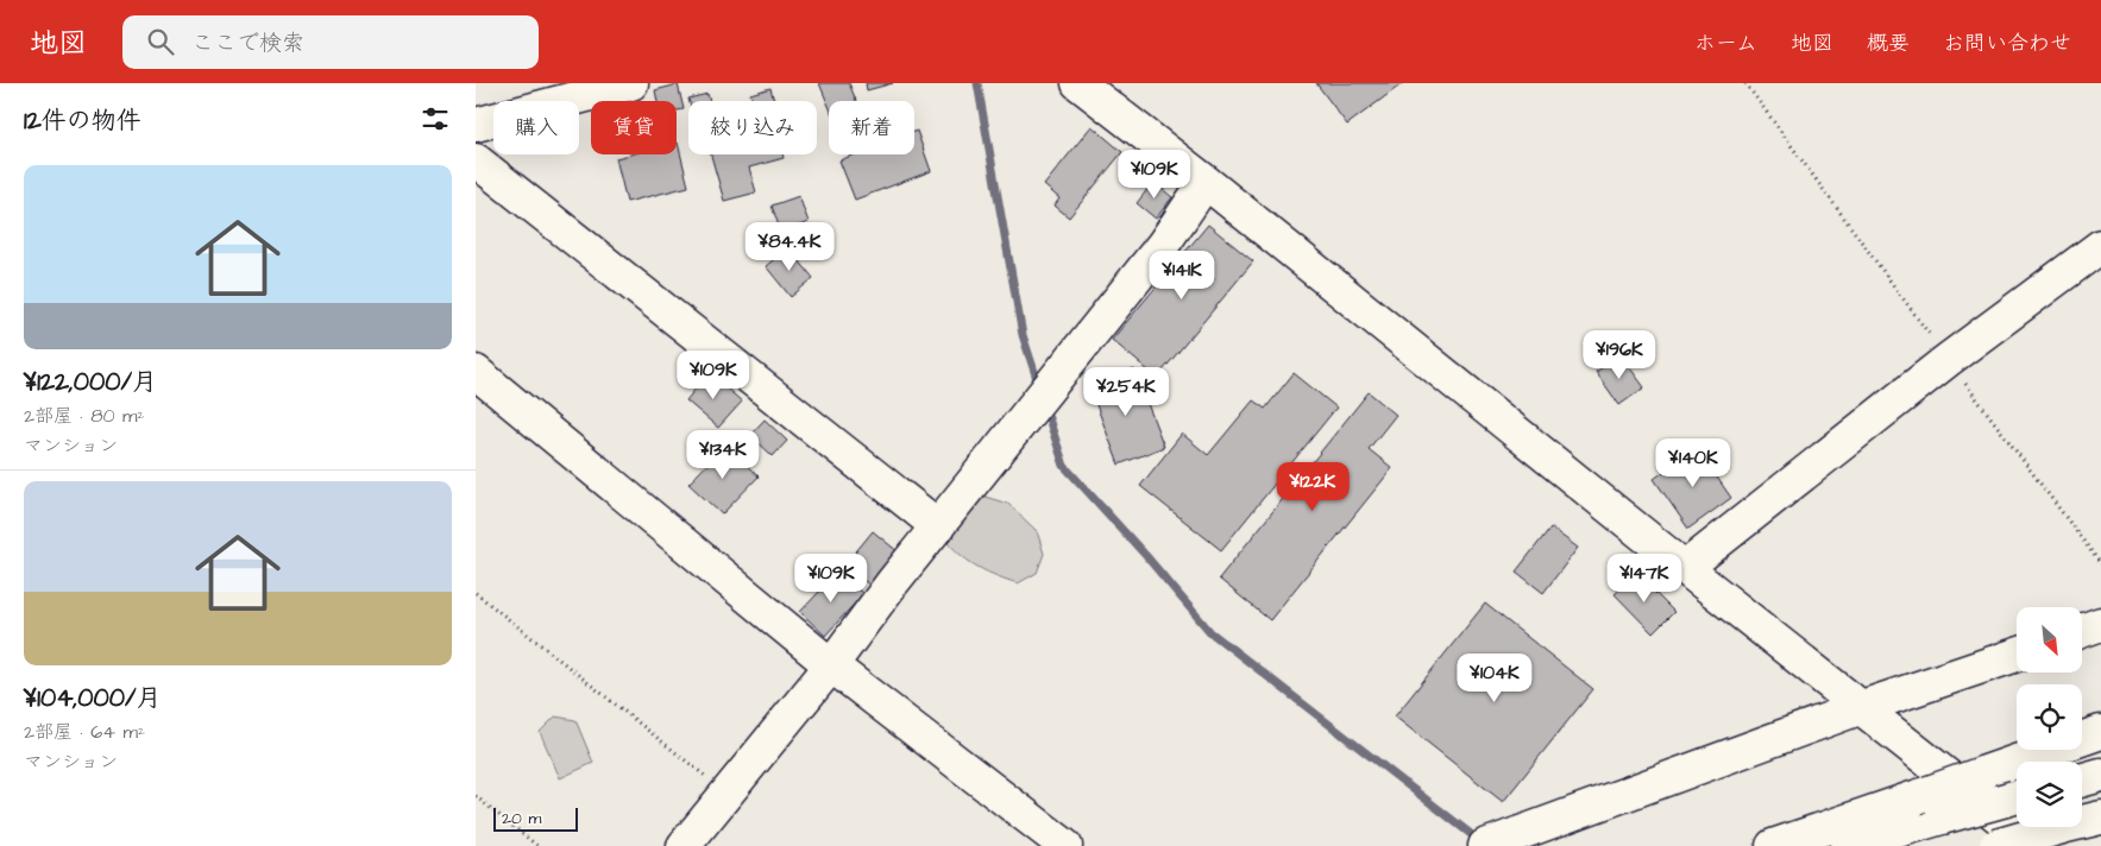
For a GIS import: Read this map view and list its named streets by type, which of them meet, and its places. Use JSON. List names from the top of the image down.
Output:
{
  "scale_bar": "20 m",
  "north": "bottom right",
  "page": {
    "header": "地図",
    "search": "ここで検索",
    "nav": [
      "ホーム",
      "地図",
      "概要",
      "お問い合わせ"
    ],
    "heading": "12件の物件",
    "chip": [
      "購入",
      "賃貸",
      "絞り込み",
      "新着"
    ],
    "price": [
      "¥109K",
      "¥84.4K",
      "¥141K",
      "¥196K",
      "¥109K",
      "¥254K",
      "¥134K",
      "¥140K",
      "¥122K",
      "¥109K",
      "¥147K",
      "¥104K"
    ],
    "list": [
      {
        "name": "¥122,000/月",
        "note": "2部屋 · 80 m² · マンション"
      },
      {
        "name": "¥104,000/月",
        "note": "2部屋 · 64 m² · マンション"
      }
    ],
    "scale": "20 m"
  }
}
